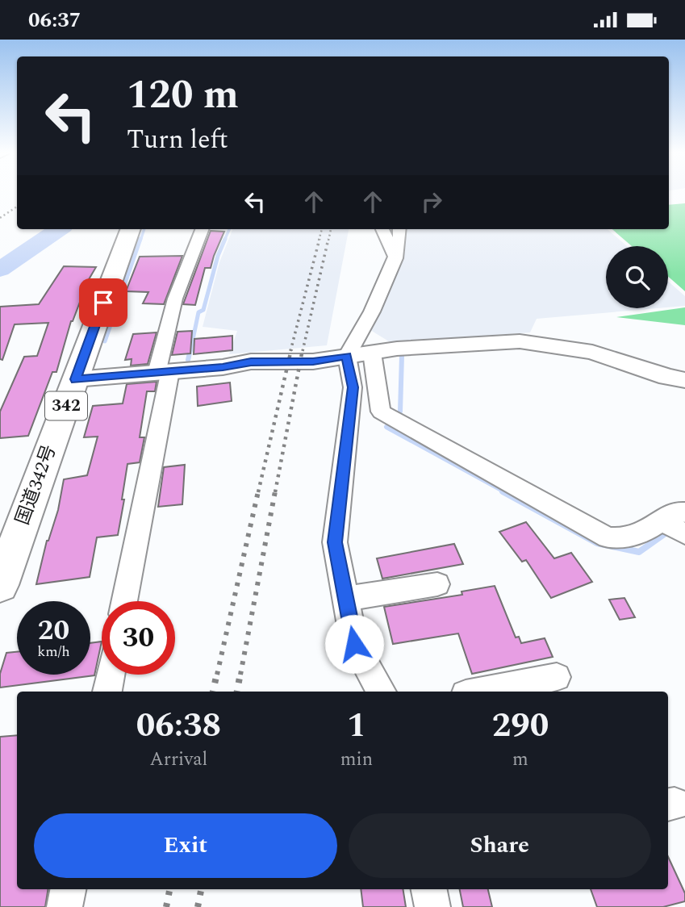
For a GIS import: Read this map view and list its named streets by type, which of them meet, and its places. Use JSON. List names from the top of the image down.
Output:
{
  "streets": {
    "highway": ["342", "国道342号"]
  },
  "page": {
    "status": "06:37",
    "turn": ["120 m", "Turn left"],
    "speed": "20 km/h",
    "limit": "30",
    "eta": [
      "06:38",
      "Arrival",
      "1",
      "min",
      "290",
      "m"
    ],
    "buttons": ["Exit", "Share"]
  }
}
